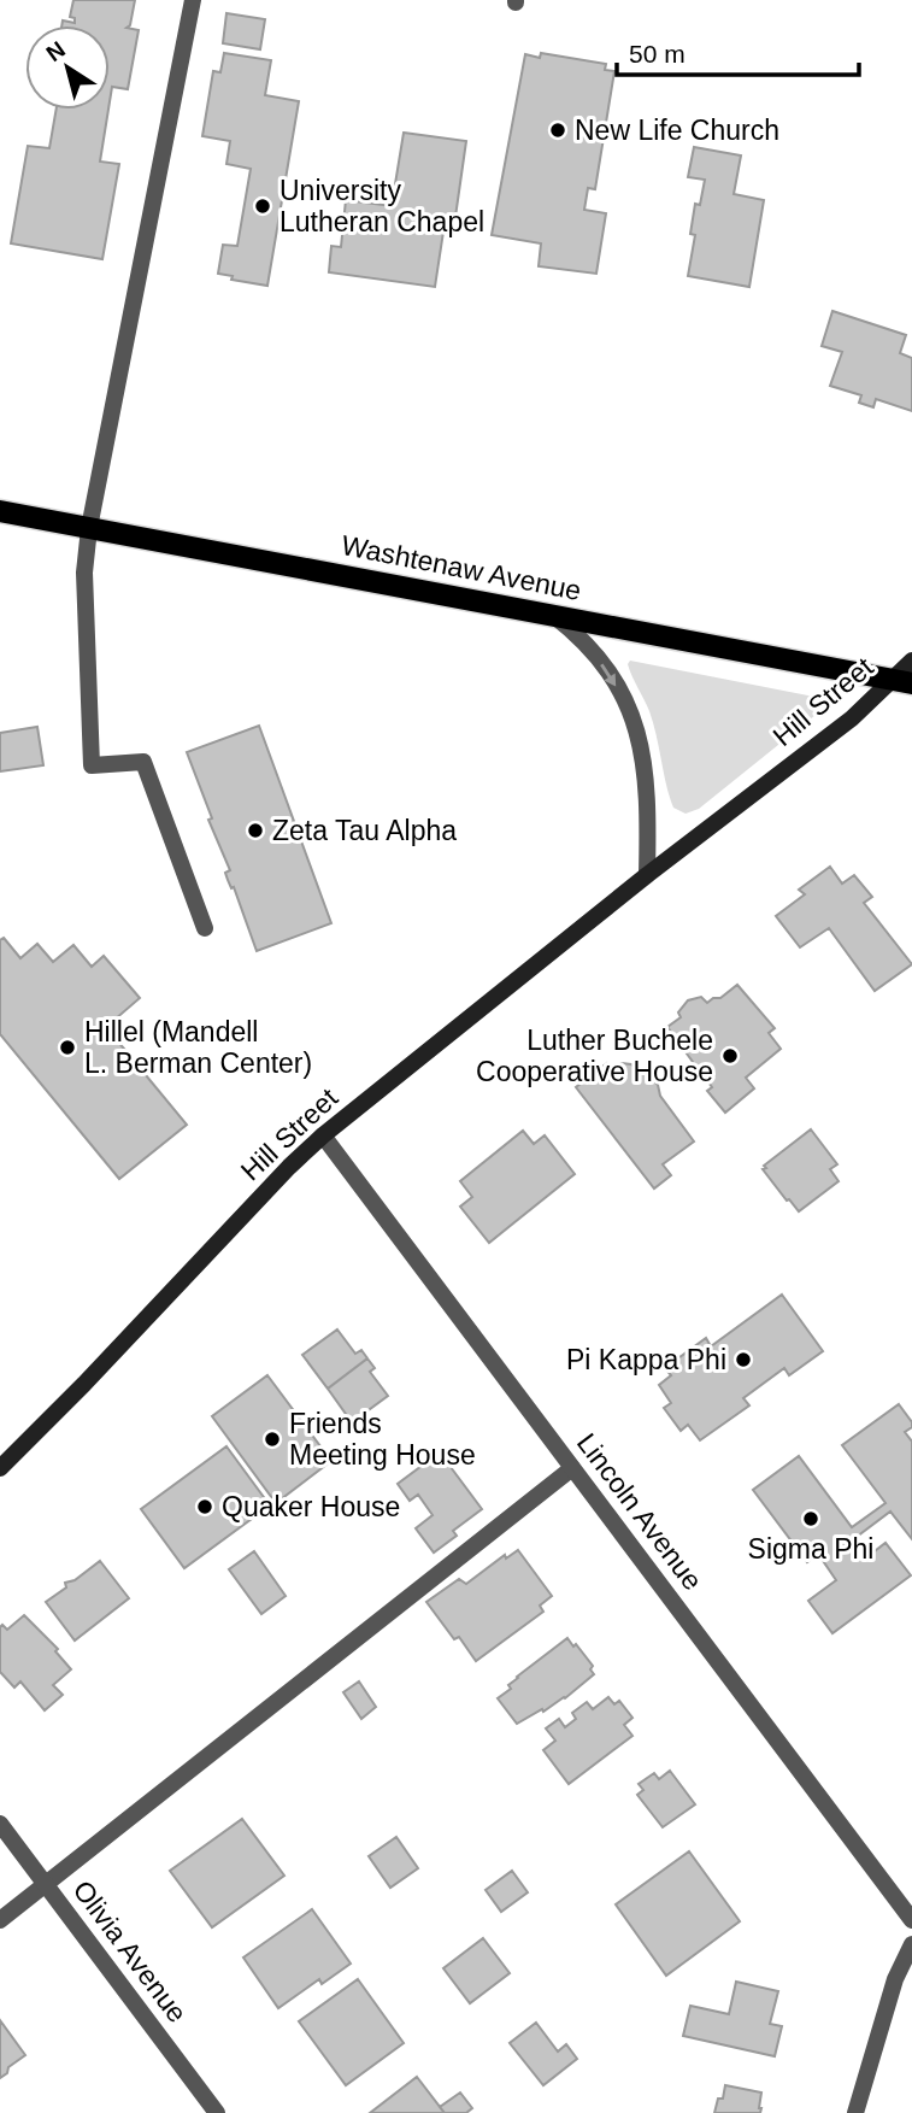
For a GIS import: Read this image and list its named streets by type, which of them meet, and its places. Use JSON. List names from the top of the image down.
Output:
{
  "streets": {
    "main road": ["Washtenaw Avenue"],
    "street": ["Hill Street", "Lincoln Avenue", "Olivia Avenue"]
  },
  "crossings": [
    ["Washtenaw Avenue", "Hill Street"],
    ["Hill Street", "Lincoln Avenue"]
  ],
  "places": [
    "New Life Church",
    "University Lutheran Chapel",
    "Zeta Tau Alpha",
    "Hillel (Mandell L. Berman Center)",
    "Luther Buchele Cooperative House",
    "Pi Kappa Phi",
    "Friends Meeting House",
    "Quaker House",
    "Sigma Phi"
  ],
  "scale_bar": "50 m",
  "north": "top left"
}
